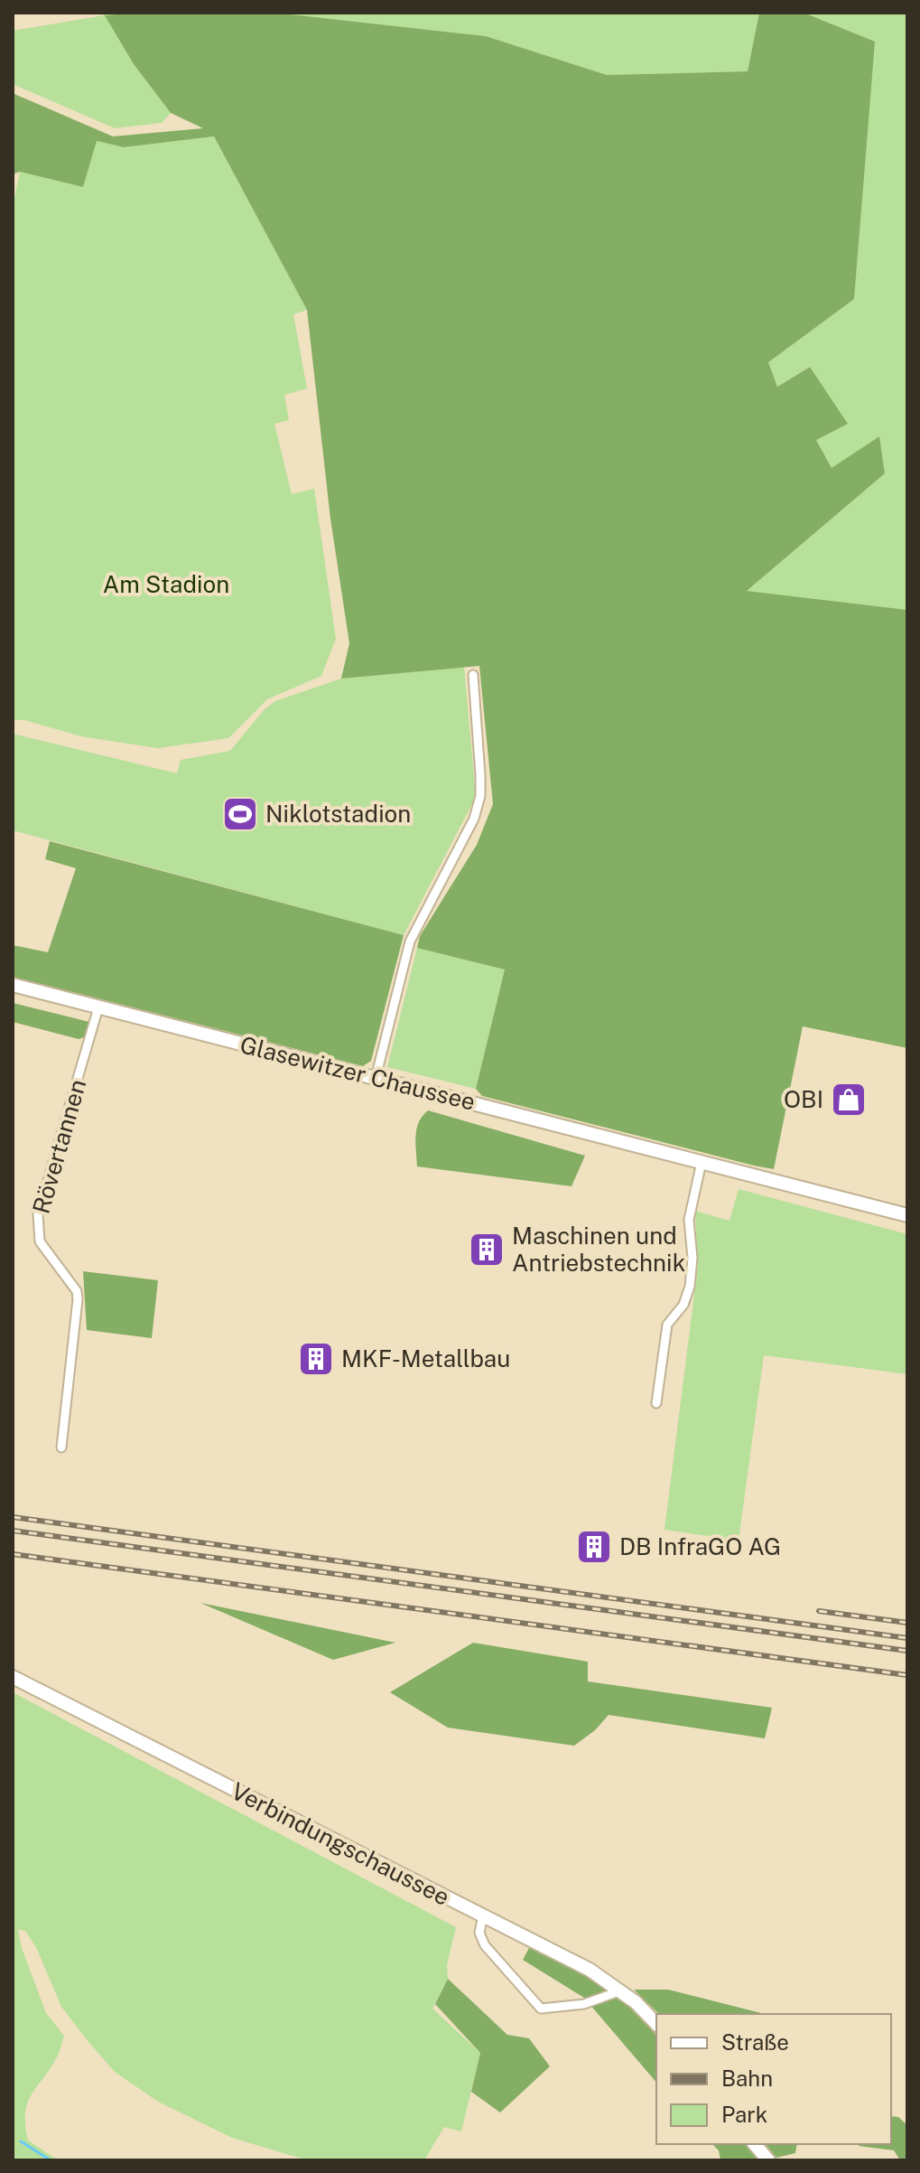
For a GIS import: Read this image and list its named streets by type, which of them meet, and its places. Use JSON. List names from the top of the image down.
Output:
{
  "streets": {
    "main road": ["Glasewitzer Chaussee", "Verbindungschaussee"],
    "street": ["Rövertannen"]
  },
  "crossings": [
    ["Glasewitzer Chaussee", "Rövertannen"]
  ],
  "parks": ["Am Stadion"],
  "places": {
    "sports": ["Niklotstadion"],
    "shop": ["OBI"],
    "building": ["Maschinen und Antriebstechnik", "MKF-Metallbau", "DB InfraGO AG"]
  },
  "legend": ["Straße", "Bahn", "Park"]
}
